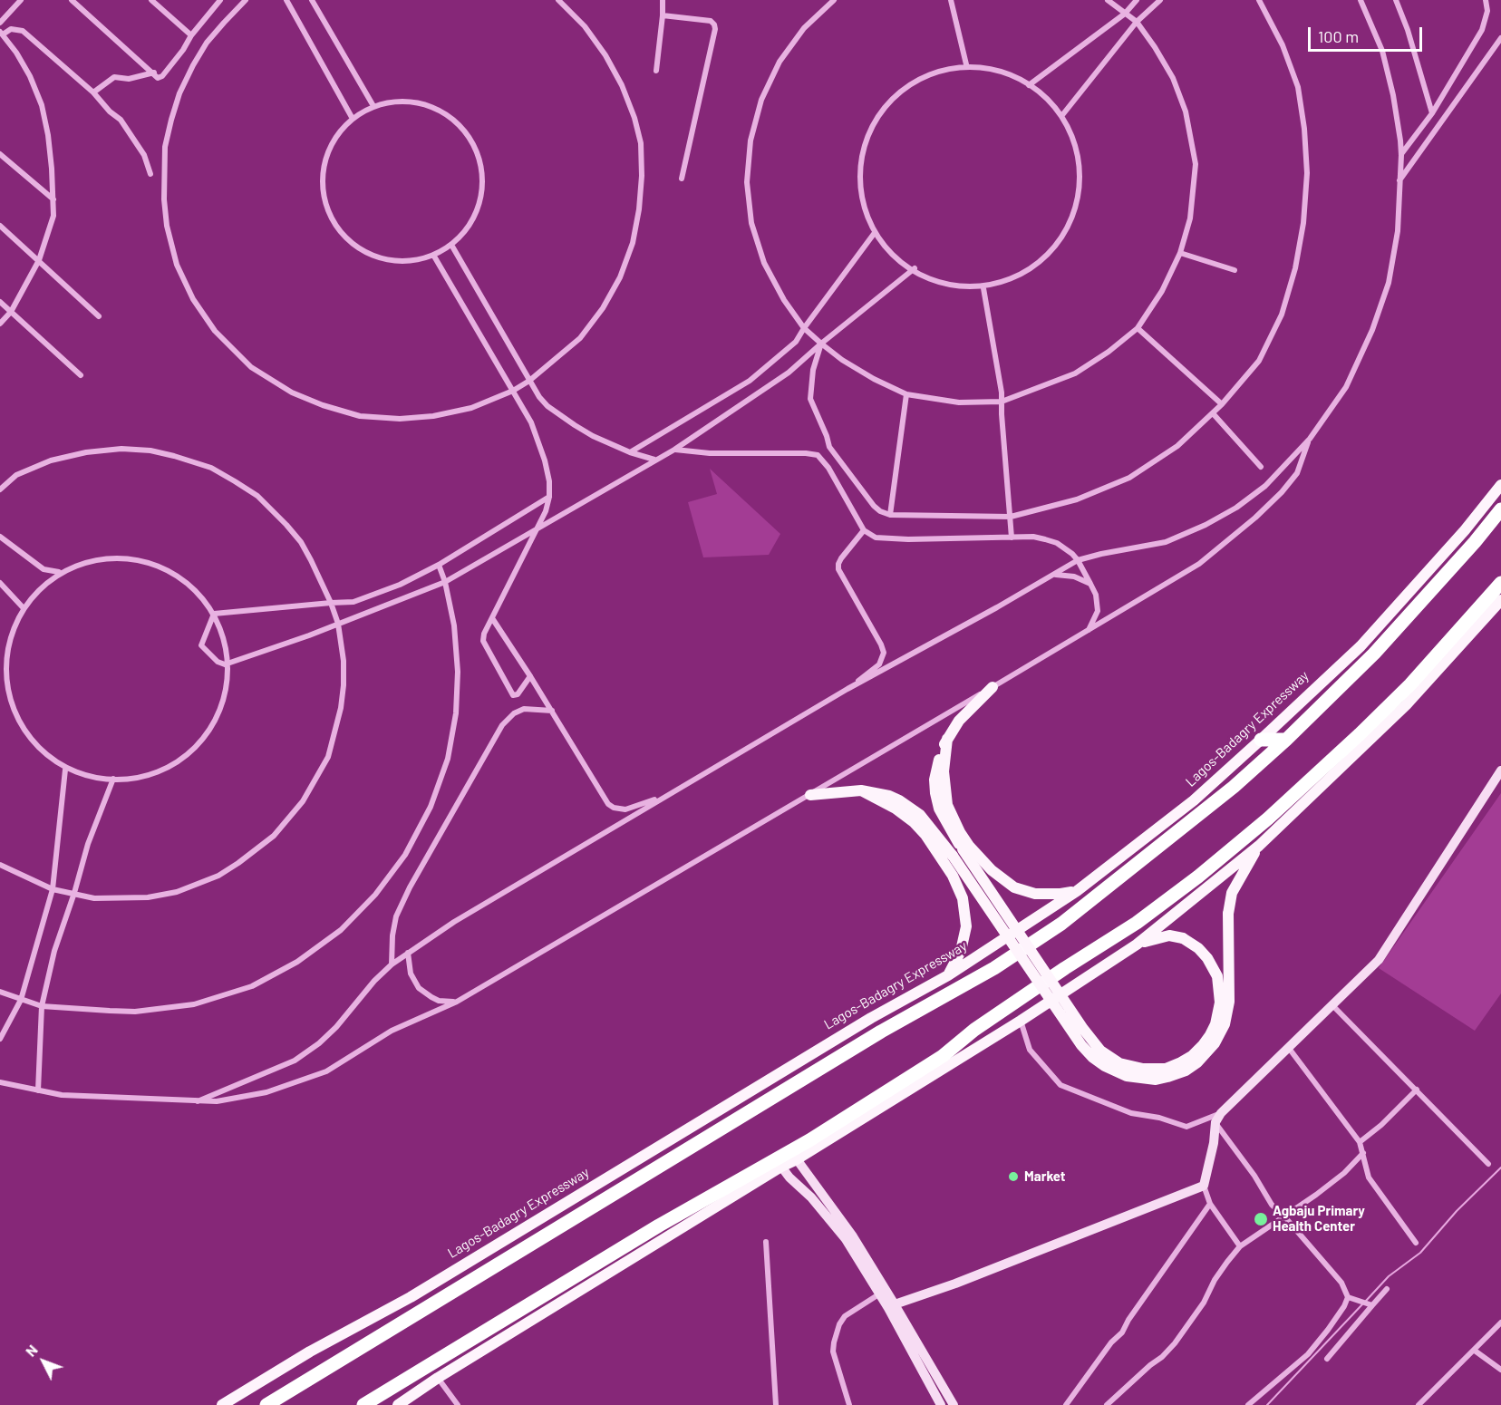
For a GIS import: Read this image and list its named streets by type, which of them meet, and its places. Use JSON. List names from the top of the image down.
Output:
{
  "streets": {
    "main road": ["Lagos-Badagry Expressway"]
  },
  "places": ["Market", "Agbaju Primary Health Center"],
  "scale_bar": "100 m",
  "north": "top left"
}
